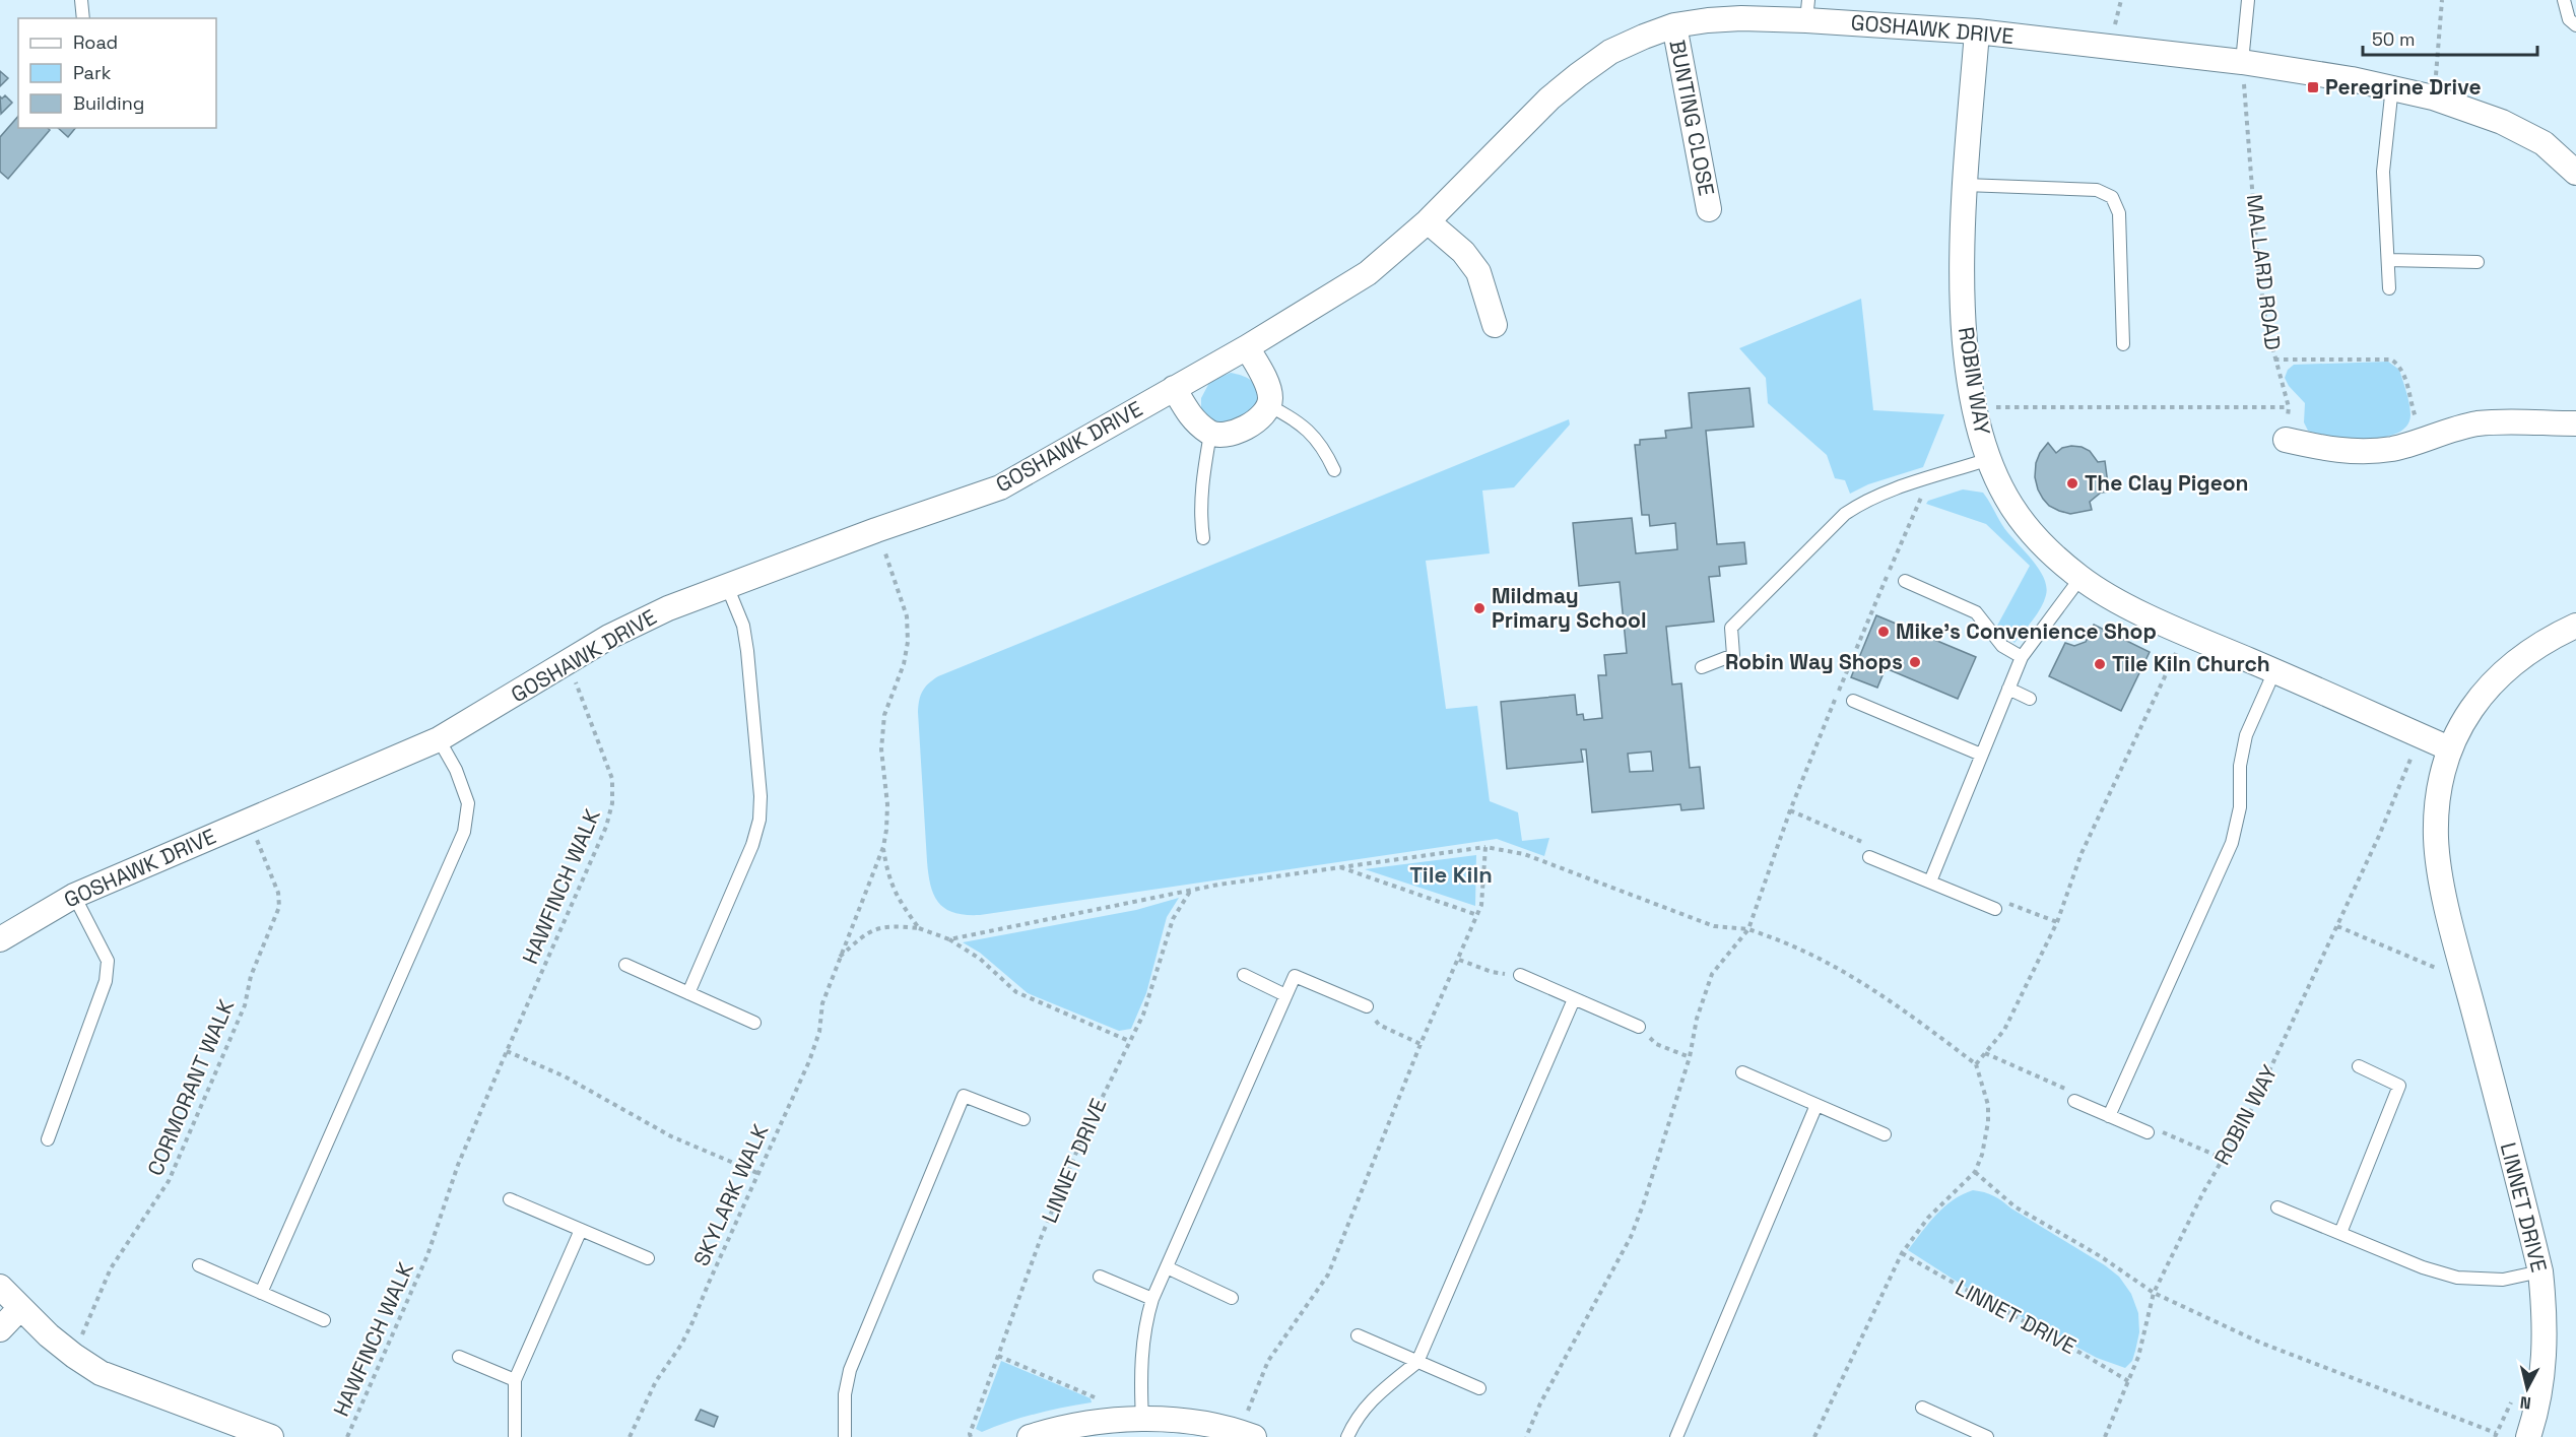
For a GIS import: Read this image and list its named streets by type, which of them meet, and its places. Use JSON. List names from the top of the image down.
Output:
{
  "streets": {
    "street": [
      "GOSHAWK DRIVE",
      "BUNTING CLOSE",
      "ROBIN WAY",
      "LINNET DRIVE"
    ],
    "path": [
      "MALLARD ROAD",
      "HAWFINCH WALK",
      "CORMORANT WALK",
      "SKYLARK WALK"
    ]
  },
  "crossings": [
    ["GOSHAWK DRIVE", "BUNTING CLOSE"],
    ["GOSHAWK DRIVE", "MALLARD ROAD"],
    ["GOSHAWK DRIVE", "ROBIN WAY"],
    ["GOSHAWK DRIVE", "HAWFINCH WALK"],
    ["GOSHAWK DRIVE", "CORMORANT WALK"],
    ["GOSHAWK DRIVE", "SKYLARK WALK"],
    ["ROBIN WAY", "LINNET DRIVE"]
  ],
  "districts": ["Tile Kiln"],
  "places": {
    "transit": ["Peregrine Drive"],
    "other": [
      "The Clay Pigeon",
      "Mildmay Primary School",
      "Mike's Convenience Shop",
      "Robin Way Shops",
      "Tile Kiln Church"
    ]
  },
  "legend": ["Road", "Park", "Building"],
  "scale_bar": "50 m",
  "north": "bottom"
}
